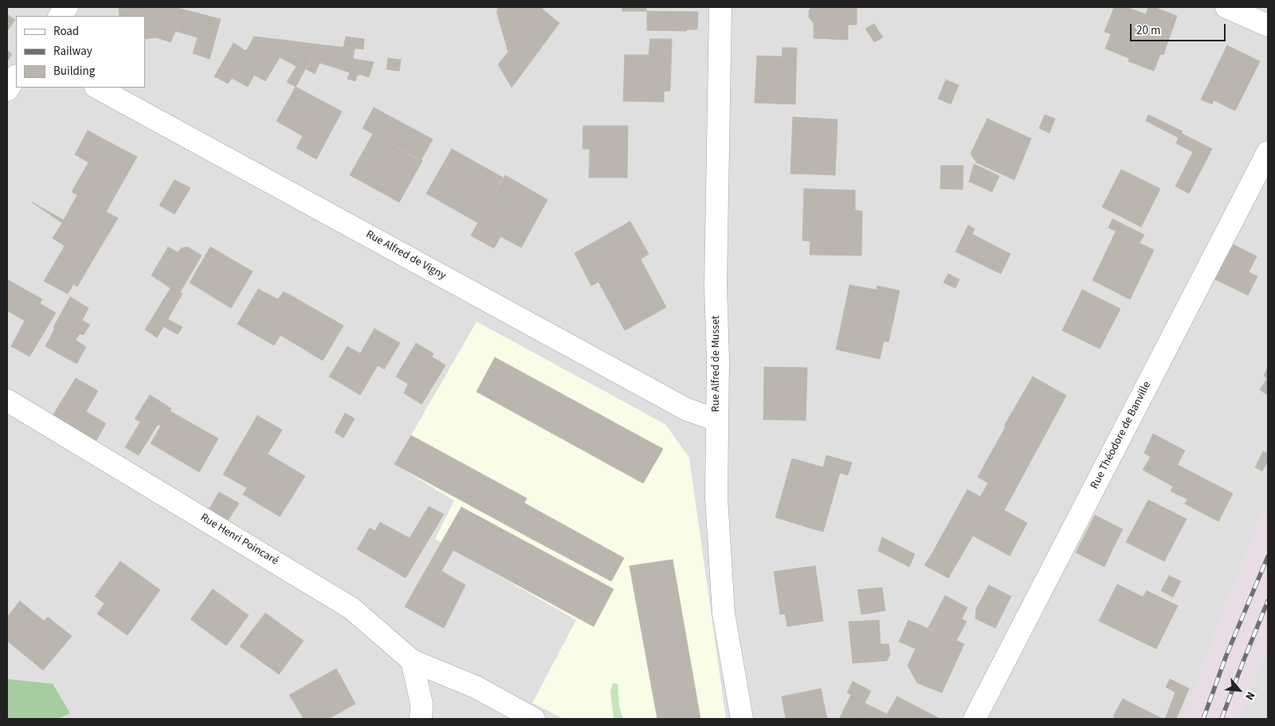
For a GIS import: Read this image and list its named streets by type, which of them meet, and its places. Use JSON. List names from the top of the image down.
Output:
{
  "streets": {
    "street": [
      "Rue Alfred de Vigny",
      "Rue Alfred de Musset",
      "Rue Théodore de Banville",
      "Rue Henri Poincaré"
    ]
  },
  "crossings": [
    ["Rue Alfred de Vigny", "Rue Alfred de Musset"]
  ],
  "legend": ["Road", "Railway", "Building"],
  "scale_bar": "20 m",
  "north": "bottom right"
}
